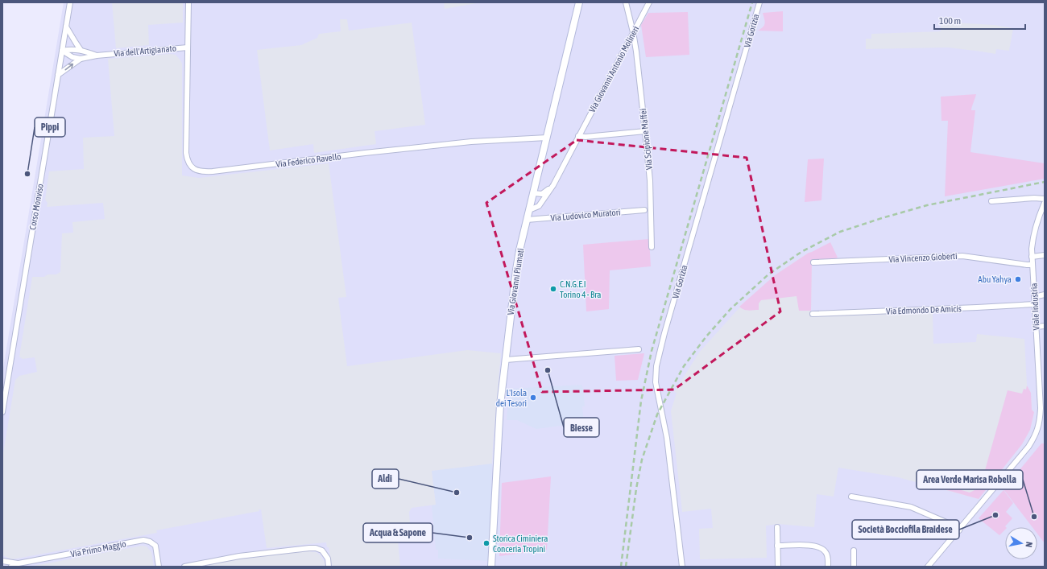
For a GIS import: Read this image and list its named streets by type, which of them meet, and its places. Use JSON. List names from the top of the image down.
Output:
{
  "streets": {
    "street": [
      "Via Gorizia",
      "Via dell'Artigianato",
      "Via Giovanni Antonio Molineri",
      "Via Scipione Maffei",
      "Via Federico Ravello",
      "Corso Monviso",
      "Via Ludovico Muratori",
      "Via Vincenzo Gioberti",
      "Via Giovanni Piumati",
      "Viale Industria",
      "Via Edmondo De Amicis",
      "Via Primo Maggio"
    ]
  },
  "crossings": [
    ["Via dell'Artigianato", "Via Federico Ravello"],
    ["Via dell'Artigianato", "Corso Monviso"],
    ["Via Giovanni Antonio Molineri", "Via Scipione Maffei"],
    ["Via Giovanni Antonio Molineri", "Via Giovanni Piumati"],
    ["Via Federico Ravello", "Via Giovanni Piumati"],
    ["Via Ludovico Muratori", "Via Giovanni Piumati"],
    ["Via Vincenzo Gioberti", "Viale Industria"],
    ["Viale Industria", "Via Edmondo De Amicis"]
  ],
  "places": [
    "Pippi",
    "Abu Yahya",
    "C.N.G.E.I Torino 4 - Bra",
    "Biesse",
    "L'Isola dei Tesori",
    "Aldi",
    "Società Bocciofila Braidese",
    "Area Verde Marisa Robella",
    "Acqua & Sapone",
    "Storica Ciminiera Conceria Tropini"
  ],
  "scale_bar": "100 m",
  "north": "right"
}
